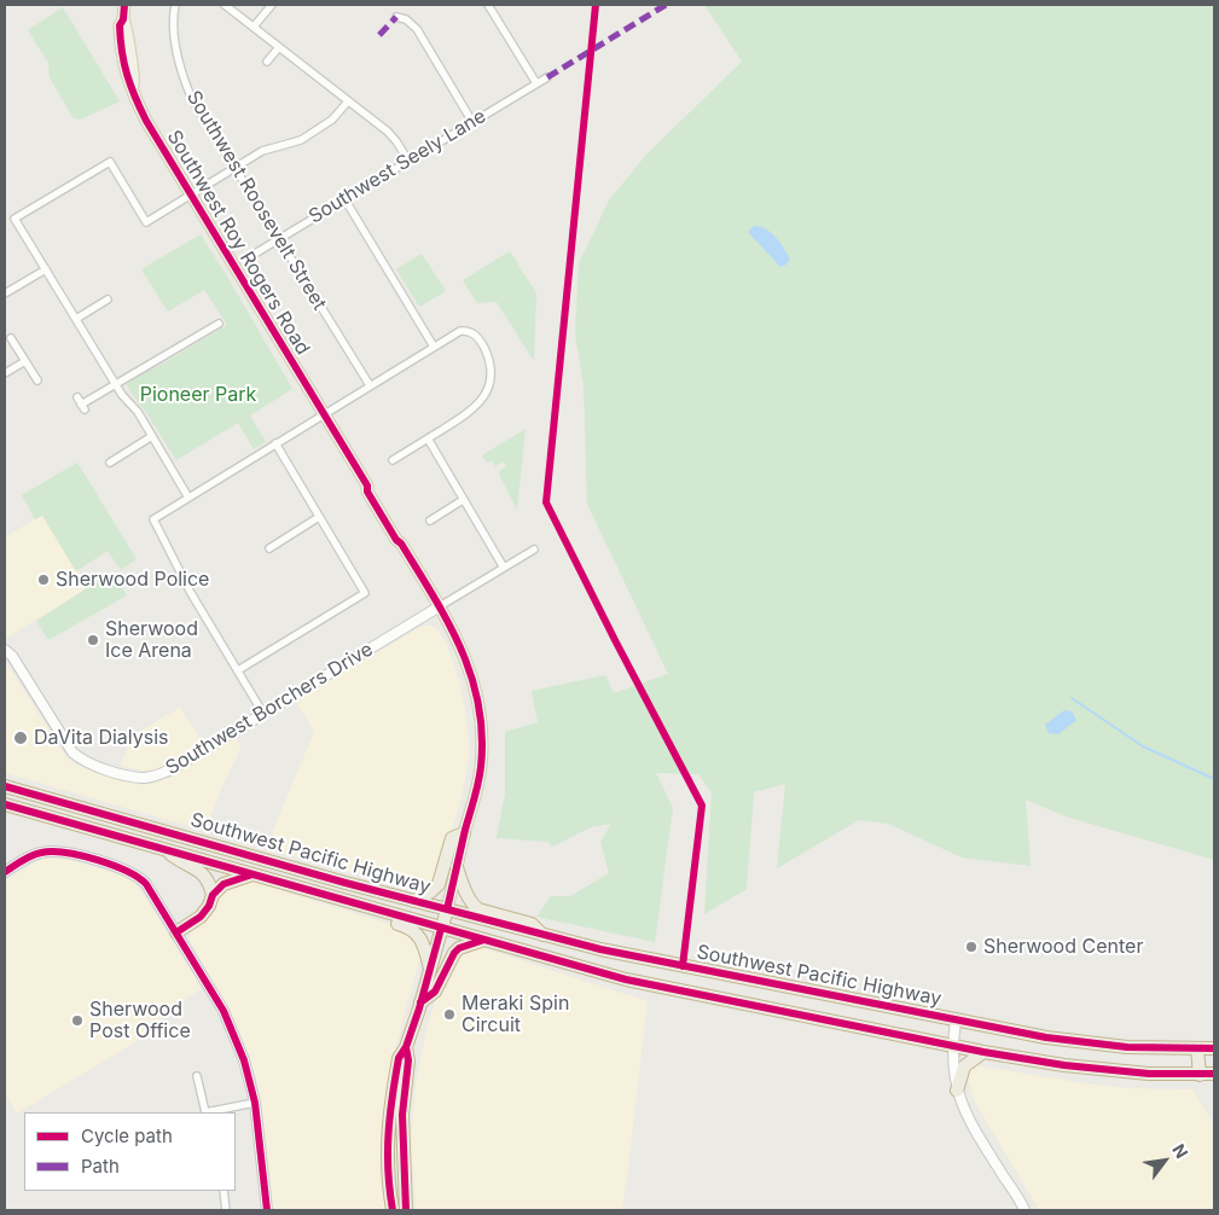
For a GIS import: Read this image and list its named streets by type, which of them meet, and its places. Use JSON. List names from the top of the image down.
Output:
{
  "streets": {
    "highway": ["Southwest Pacific Highway"],
    "main road": ["Southwest Roy Rogers Road"],
    "street": ["Southwest Seely Lane", "Southwest Roosevelt Street", "Southwest Borchers Drive"]
  },
  "crossings": [
    ["Southwest Seely Lane", "Southwest Roosevelt Street"],
    ["Southwest Roy Rogers Road", "Southwest Borchers Drive"],
    ["Southwest Roy Rogers Road", "Southwest Pacific Highway"]
  ],
  "parks": ["Pioneer Park"],
  "places": [
    "Sherwood Police",
    "Sherwood Ice Arena",
    "DaVita Dialysis",
    "Sherwood Center",
    "Meraki Spin Circuit",
    "Sherwood Post Office"
  ],
  "legend": ["Cycle path", "Path"],
  "north": "top right"
}
